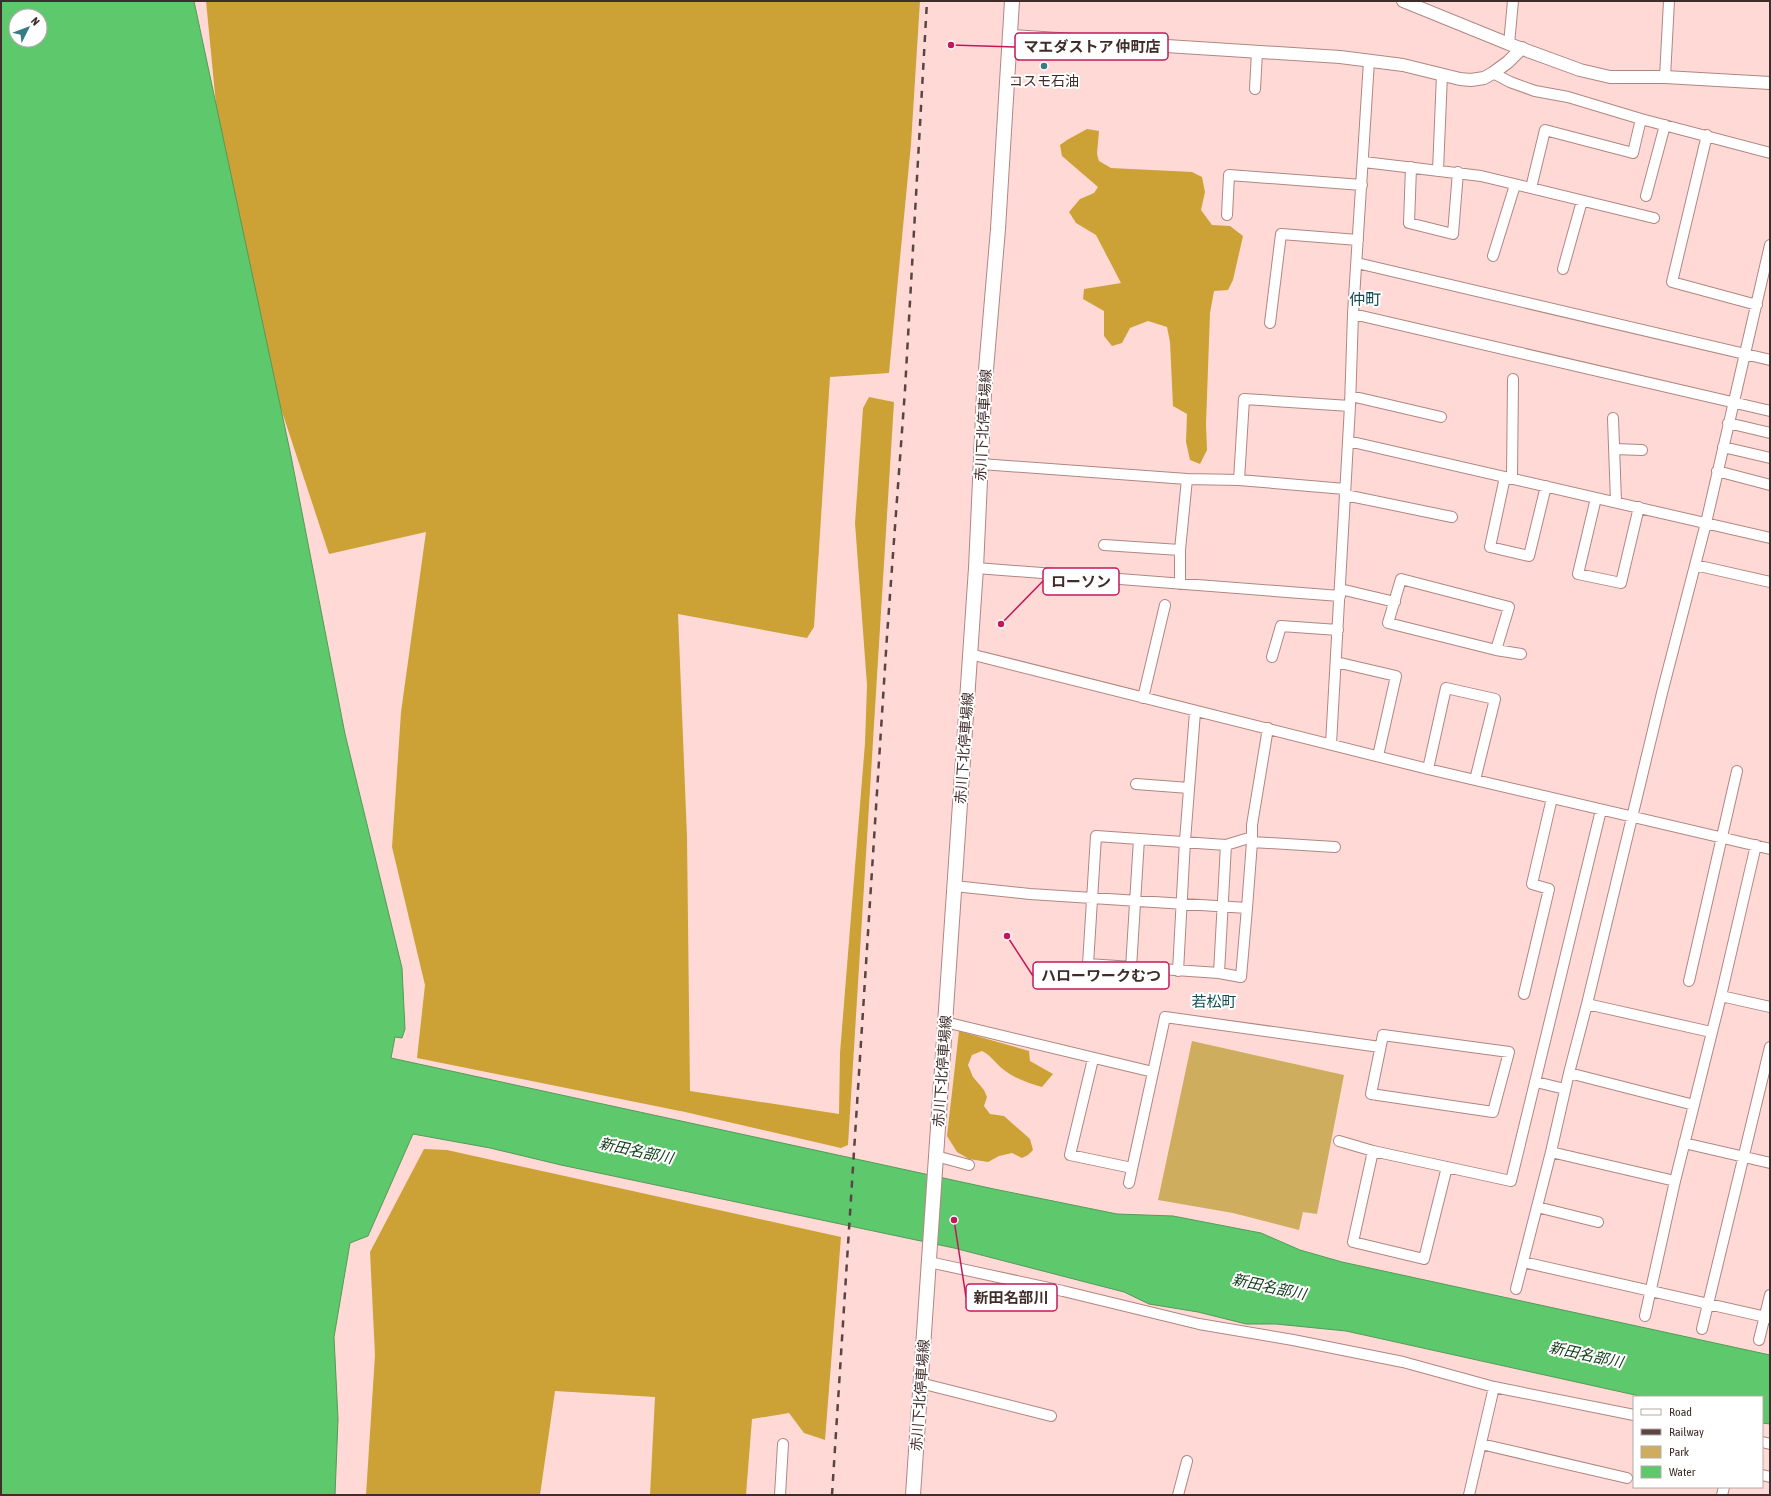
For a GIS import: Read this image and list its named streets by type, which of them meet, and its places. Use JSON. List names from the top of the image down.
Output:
{
  "streets": {
    "main road": ["赤川下北停車場線"]
  },
  "districts": ["仲町", "若松町"],
  "water": ["新田名部川"],
  "places": [
    "マエダストア 仲町店",
    "コスモ石油",
    "ローソン",
    "ハローワークむつ",
    "新田名部川"
  ],
  "legend": [
    "Road",
    "Railway",
    "Park",
    "Water"
  ],
  "north": "top right"
}
